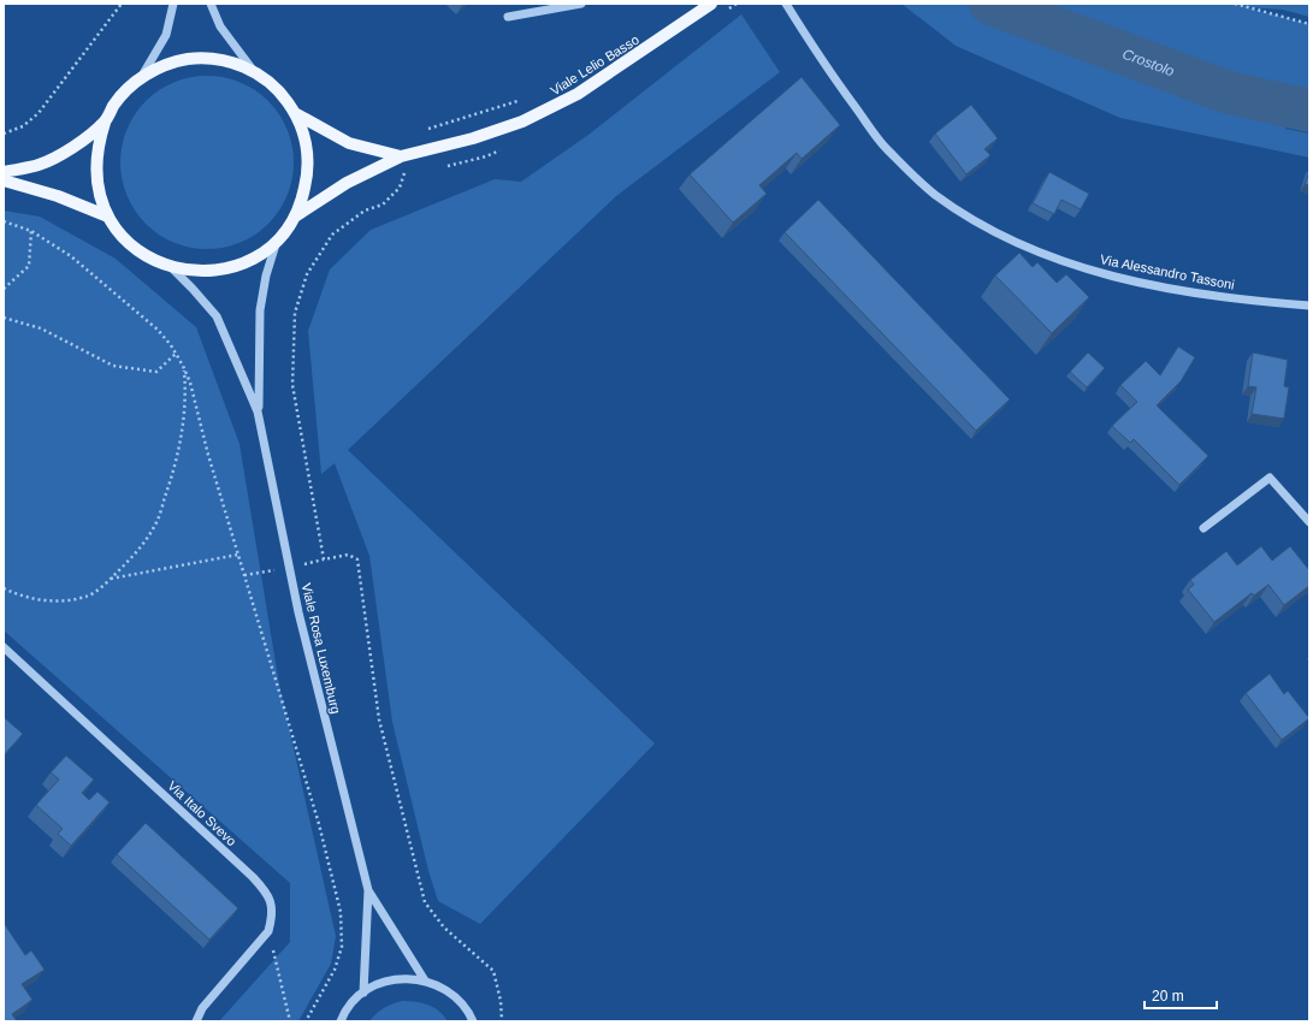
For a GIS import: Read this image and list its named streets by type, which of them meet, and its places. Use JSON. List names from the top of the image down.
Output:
{
  "streets": {
    "main road": ["Viale Lelio Basso"],
    "street": ["Via Alessandro Tassoni", "Viale Rosa Luxemburg", "Via Italo Svevo"]
  },
  "water": ["Crostolo"],
  "scale_bar": "20 m"
}
